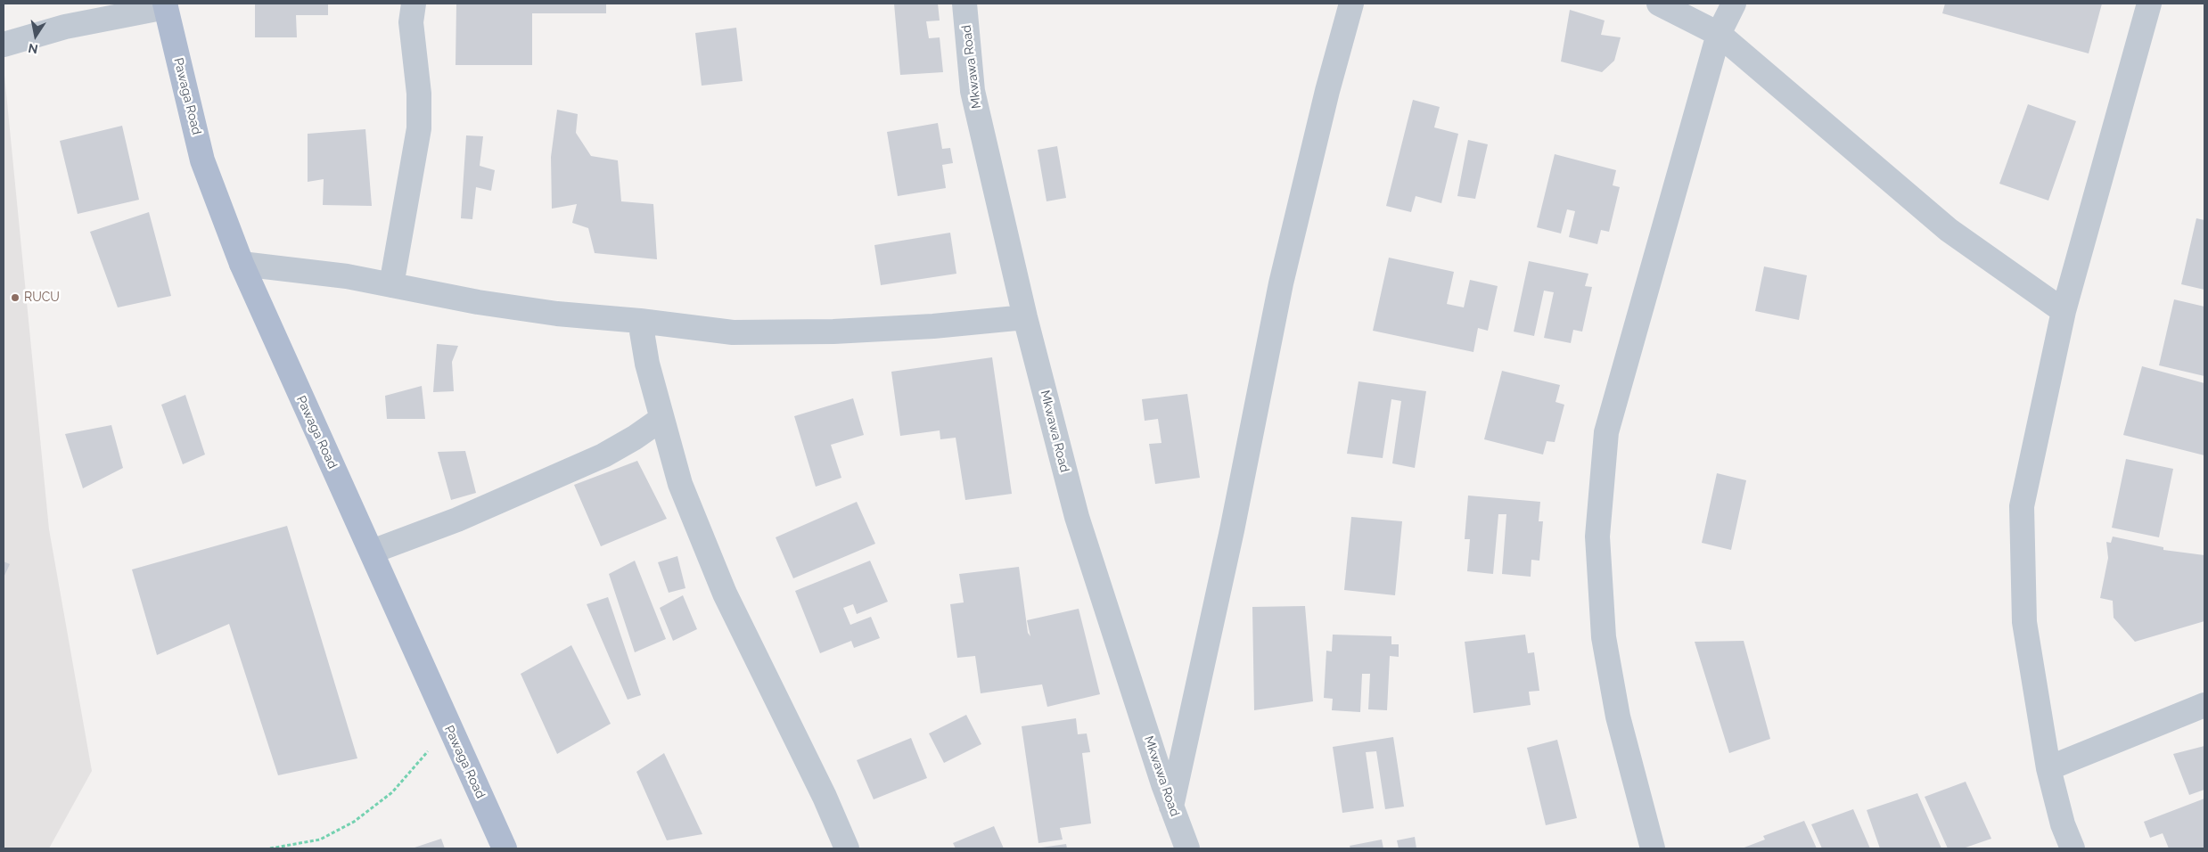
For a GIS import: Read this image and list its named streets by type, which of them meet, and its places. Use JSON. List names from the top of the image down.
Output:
{
  "streets": {
    "main road": ["Pawaga Road"],
    "street": ["Mkwawa Road"]
  },
  "places": ["RUCU"],
  "north": "bottom"
}
